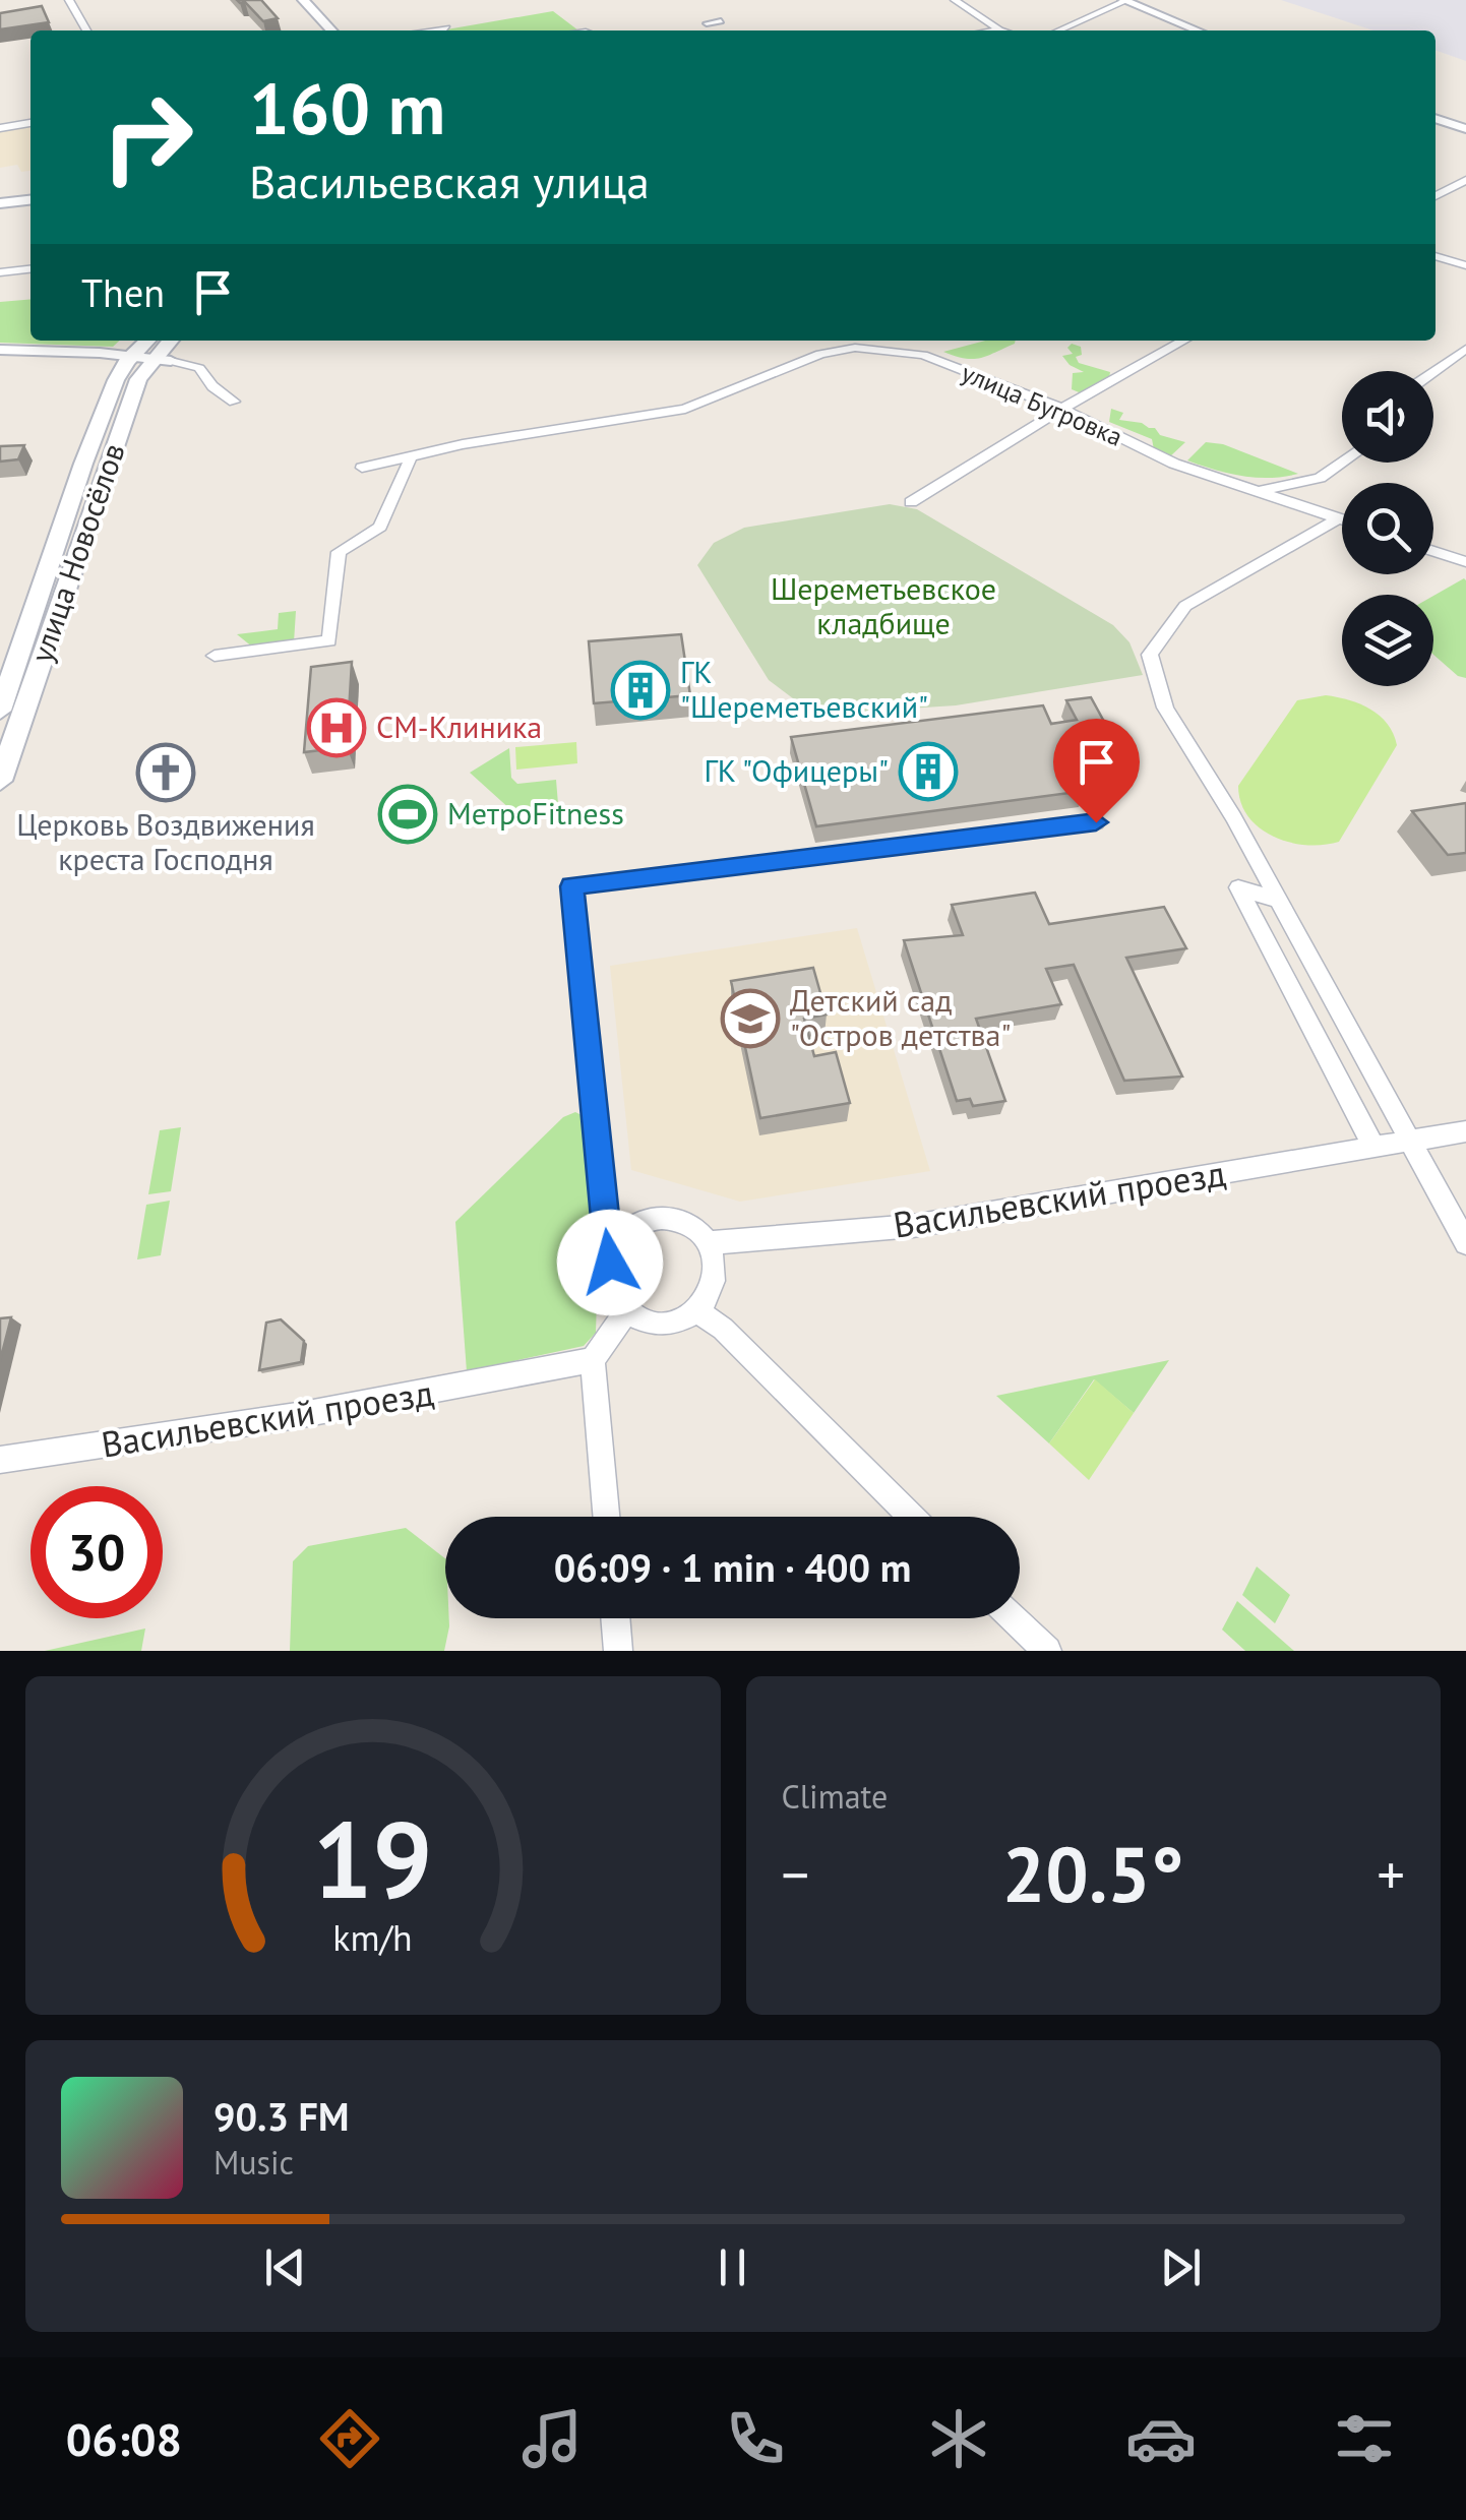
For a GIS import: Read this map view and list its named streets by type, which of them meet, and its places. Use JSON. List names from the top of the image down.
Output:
{
  "streets": {
    "main road": ["улица Новосёлов"],
    "street": ["улица Бугровка", "Васильевский проезд"]
  },
  "parks": ["Шереметьевское кладбище"],
  "places": {
    "building": ["ГК \"Шереметьевский\"", "ГК \"Офицеры\""],
    "hospital": ["СМ-Клиника"],
    "church": ["Церковь Воздвижения креста Господня"],
    "sports": ["МетроFitness"],
    "school or university": ["Детский сад \"Остров детства\""]
  },
  "page": {
    "turn": ["160 m", "Васильевская улица"],
    "then": "Then",
    "limit": "30",
    "trip": "06:09 · 1 min · 400 m",
    "tile": "Climate",
    "heat": ["−", "20.5°", "+"],
    "song": ["90.3 FM", "Music"],
    "tabs": "06:08",
    "gauge": ["19", "km/h"]
  }
}
